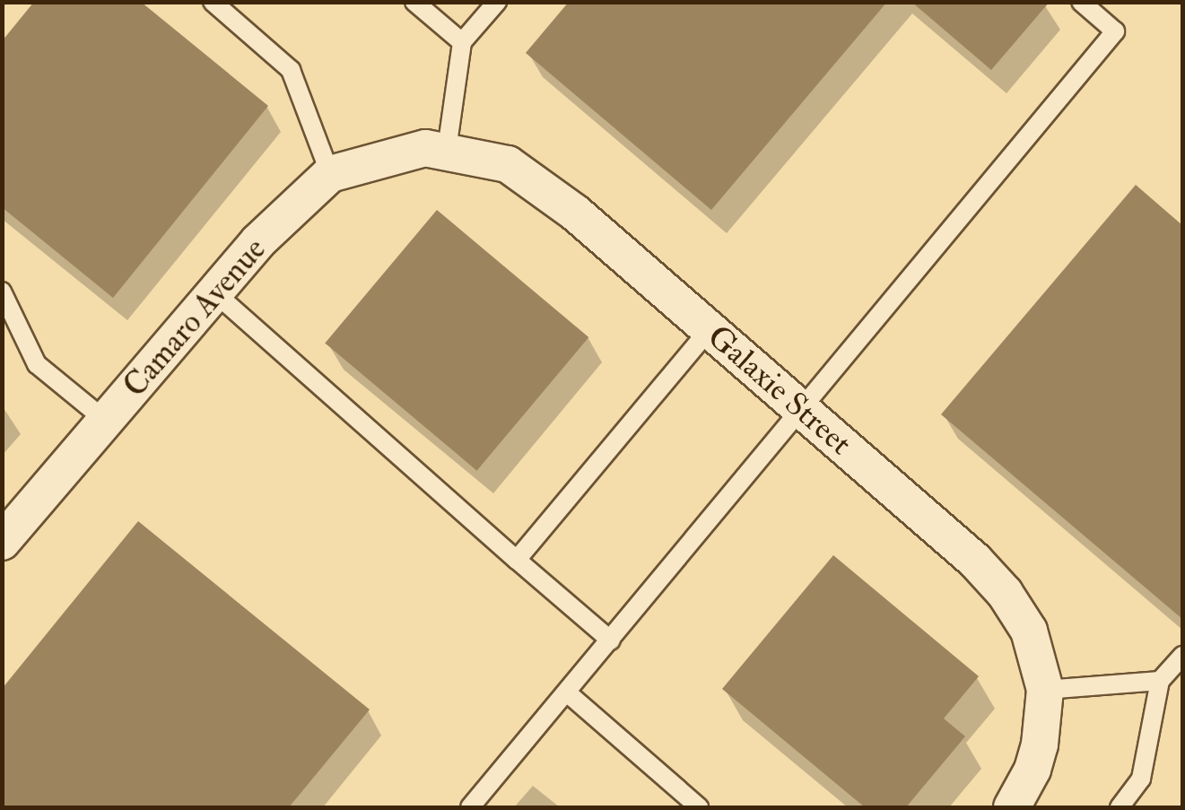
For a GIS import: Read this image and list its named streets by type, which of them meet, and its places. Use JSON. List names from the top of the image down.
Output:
{
  "streets": {
    "street": ["Camaro Avenue", "Galaxie Street"]
  },
  "crossings": [
    ["Camaro Avenue", "Galaxie Street"]
  ]
}
